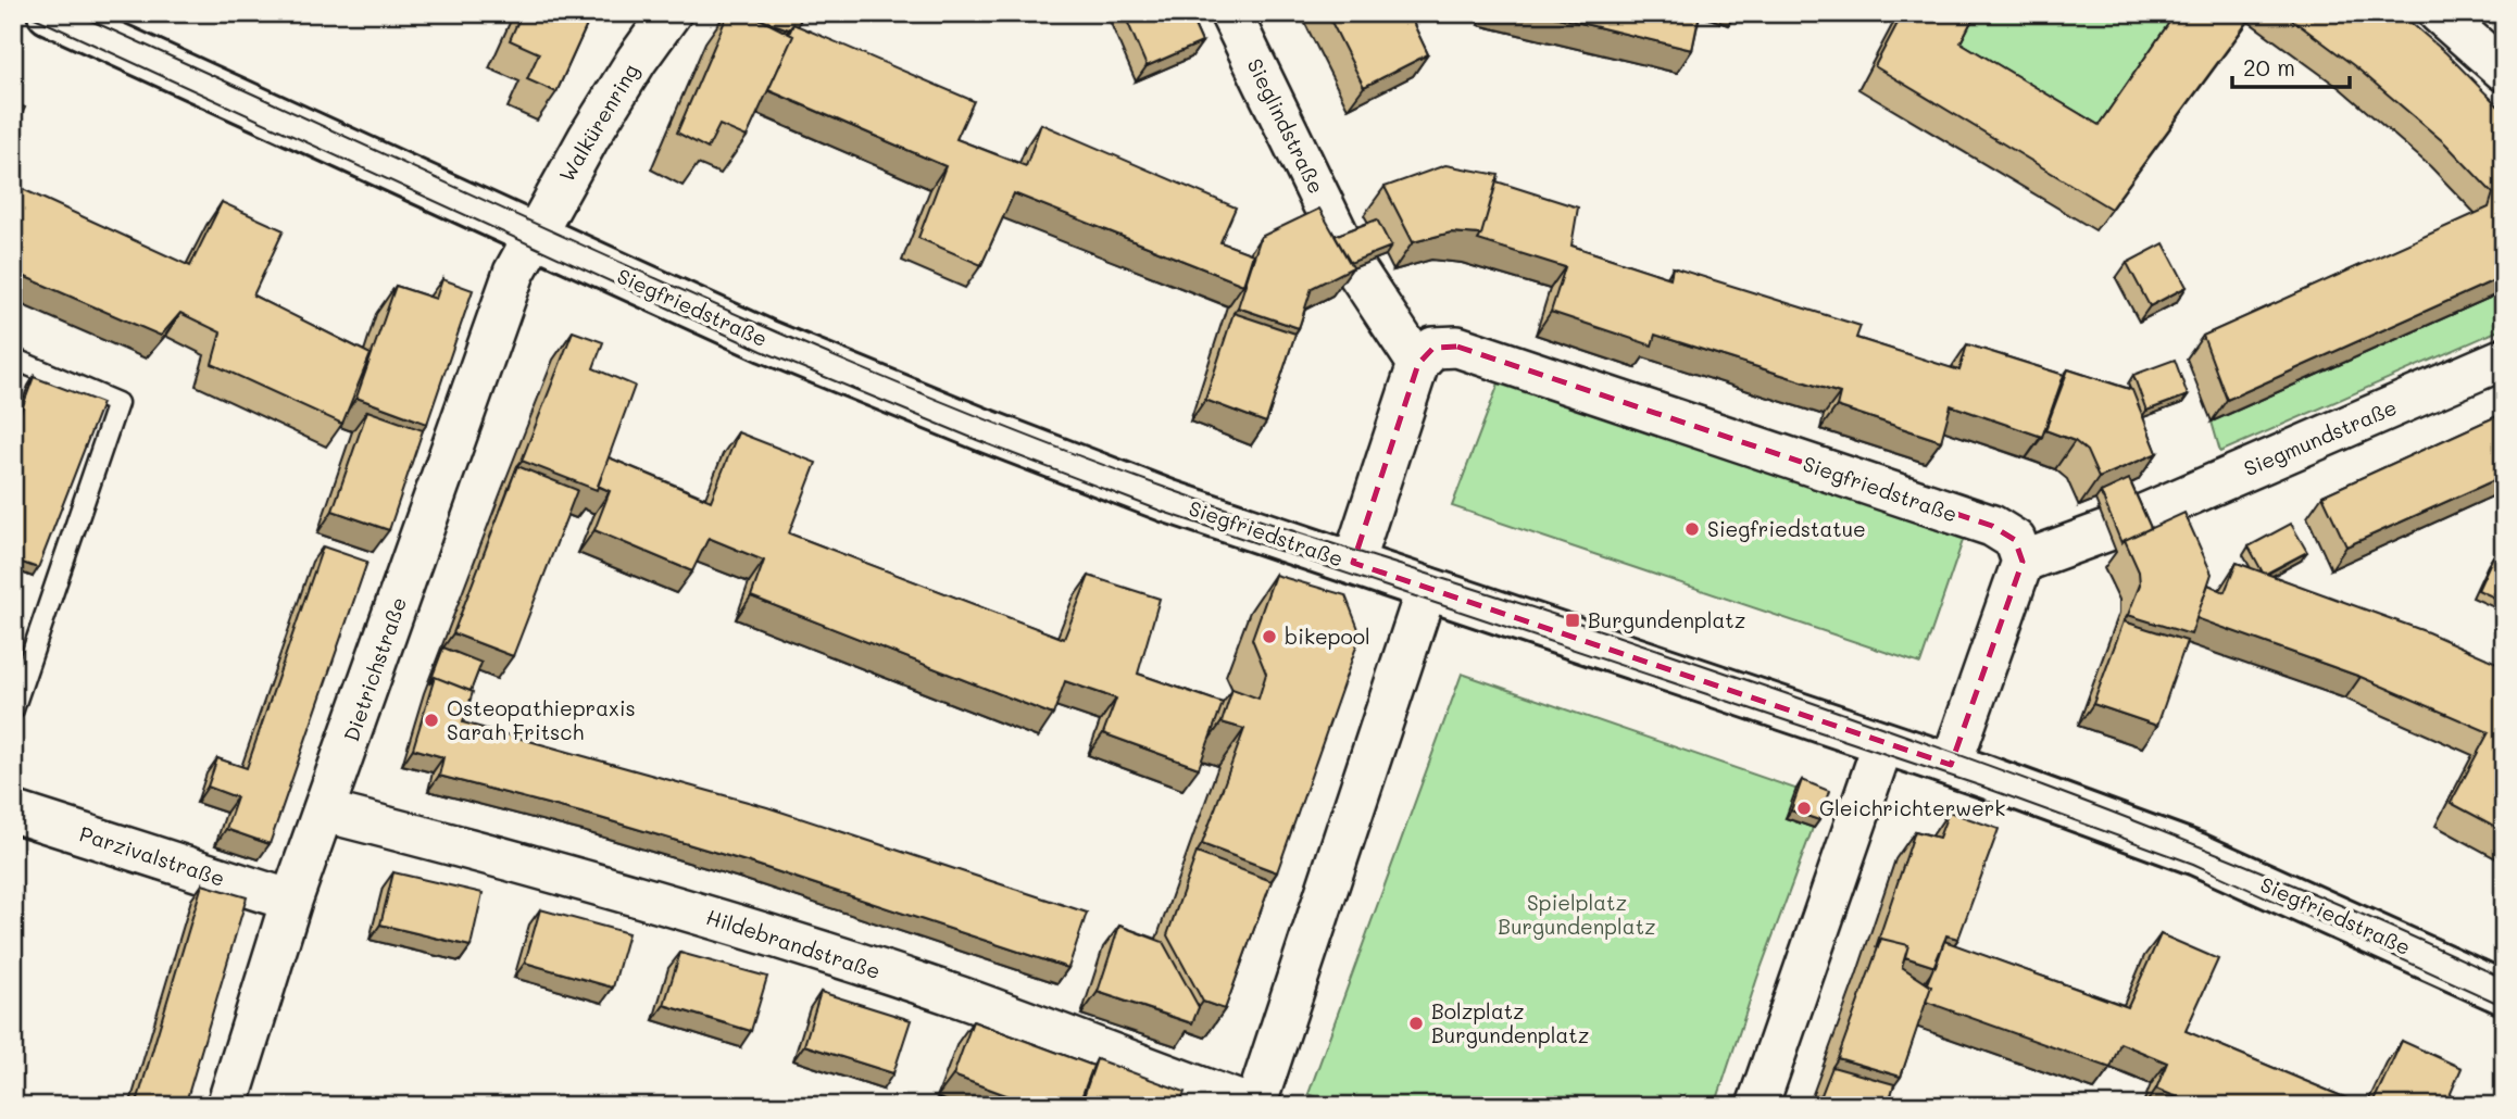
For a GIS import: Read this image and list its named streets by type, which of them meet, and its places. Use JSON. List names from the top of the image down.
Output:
{
  "streets": {
    "street": [
      "Walkürenring",
      "Sieglindstraße",
      "Siegfriedstraße",
      "Siegmundstraße",
      "Dietrichstraße",
      "Parzivalstraße",
      "Hildebrandstraße"
    ]
  },
  "crossings": [
    ["Walkürenring", "Siegfriedstraße"],
    ["Walkürenring", "Dietrichstraße"],
    ["Sieglindstraße", "Siegfriedstraße"],
    ["Siegfriedstraße", "Siegmundstraße"],
    ["Siegfriedstraße", "Dietrichstraße"],
    ["Dietrichstraße", "Parzivalstraße"],
    ["Dietrichstraße", "Hildebrandstraße"]
  ],
  "parks": ["Spielplatz Burgundenplatz"],
  "places": {
    "other": [
      "Siegfriedstatue",
      "bikepool",
      "Osteopathiepraxis Sarah Fritsch",
      "Gleichrichterwerk",
      "Bolzplatz Burgundenplatz"
    ],
    "transit": ["Burgundenplatz"]
  },
  "scale_bar": "20 m"
}
